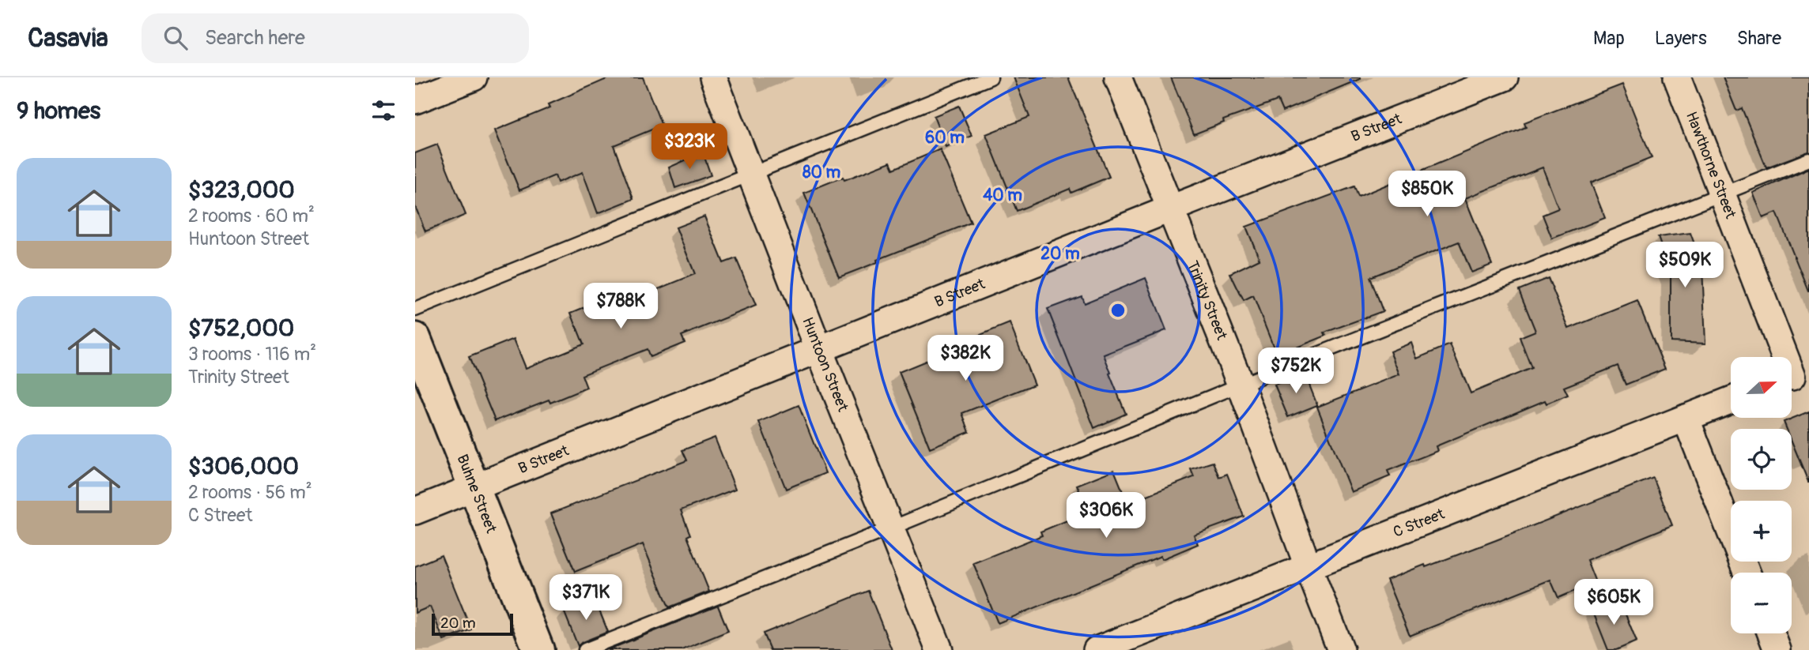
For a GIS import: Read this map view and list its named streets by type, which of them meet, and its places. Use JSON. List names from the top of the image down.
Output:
{
  "streets": {
    "street": [
      "B Street",
      "Hawthorne Street",
      "Trinity Street",
      "Huntoon Street",
      "Buhne Street",
      "C Street"
    ]
  },
  "crossings": [
    ["B Street", "Trinity Street"],
    ["B Street", "Huntoon Street"],
    ["B Street", "Buhne Street"],
    ["Trinity Street", "C Street"]
  ],
  "scale_bar": "20 m",
  "north": "right",
  "page": {
    "header": "Casavia",
    "search": "Search here",
    "nav": ["Map", "Layers", "Share"],
    "heading": "9 homes",
    "price": [
      "$323K",
      "$850K",
      "$509K",
      "$788K",
      "$382K",
      "$752K",
      "$306K",
      "$371K",
      "$605K"
    ],
    "list": [
      {
        "name": "$323,000",
        "note": "2 rooms · 60 m² · Huntoon Street"
      },
      {
        "name": "$752,000",
        "note": "3 rooms · 116 m² · Trinity Street"
      },
      {
        "name": "$306,000",
        "note": "2 rooms · 56 m² · C Street"
      }
    ],
    "map_buttons": ["+", "−"],
    "scale": "20 m"
  },
  "rings": [
    "60 m",
    "80 m",
    "40 m",
    "20 m"
  ]
}
